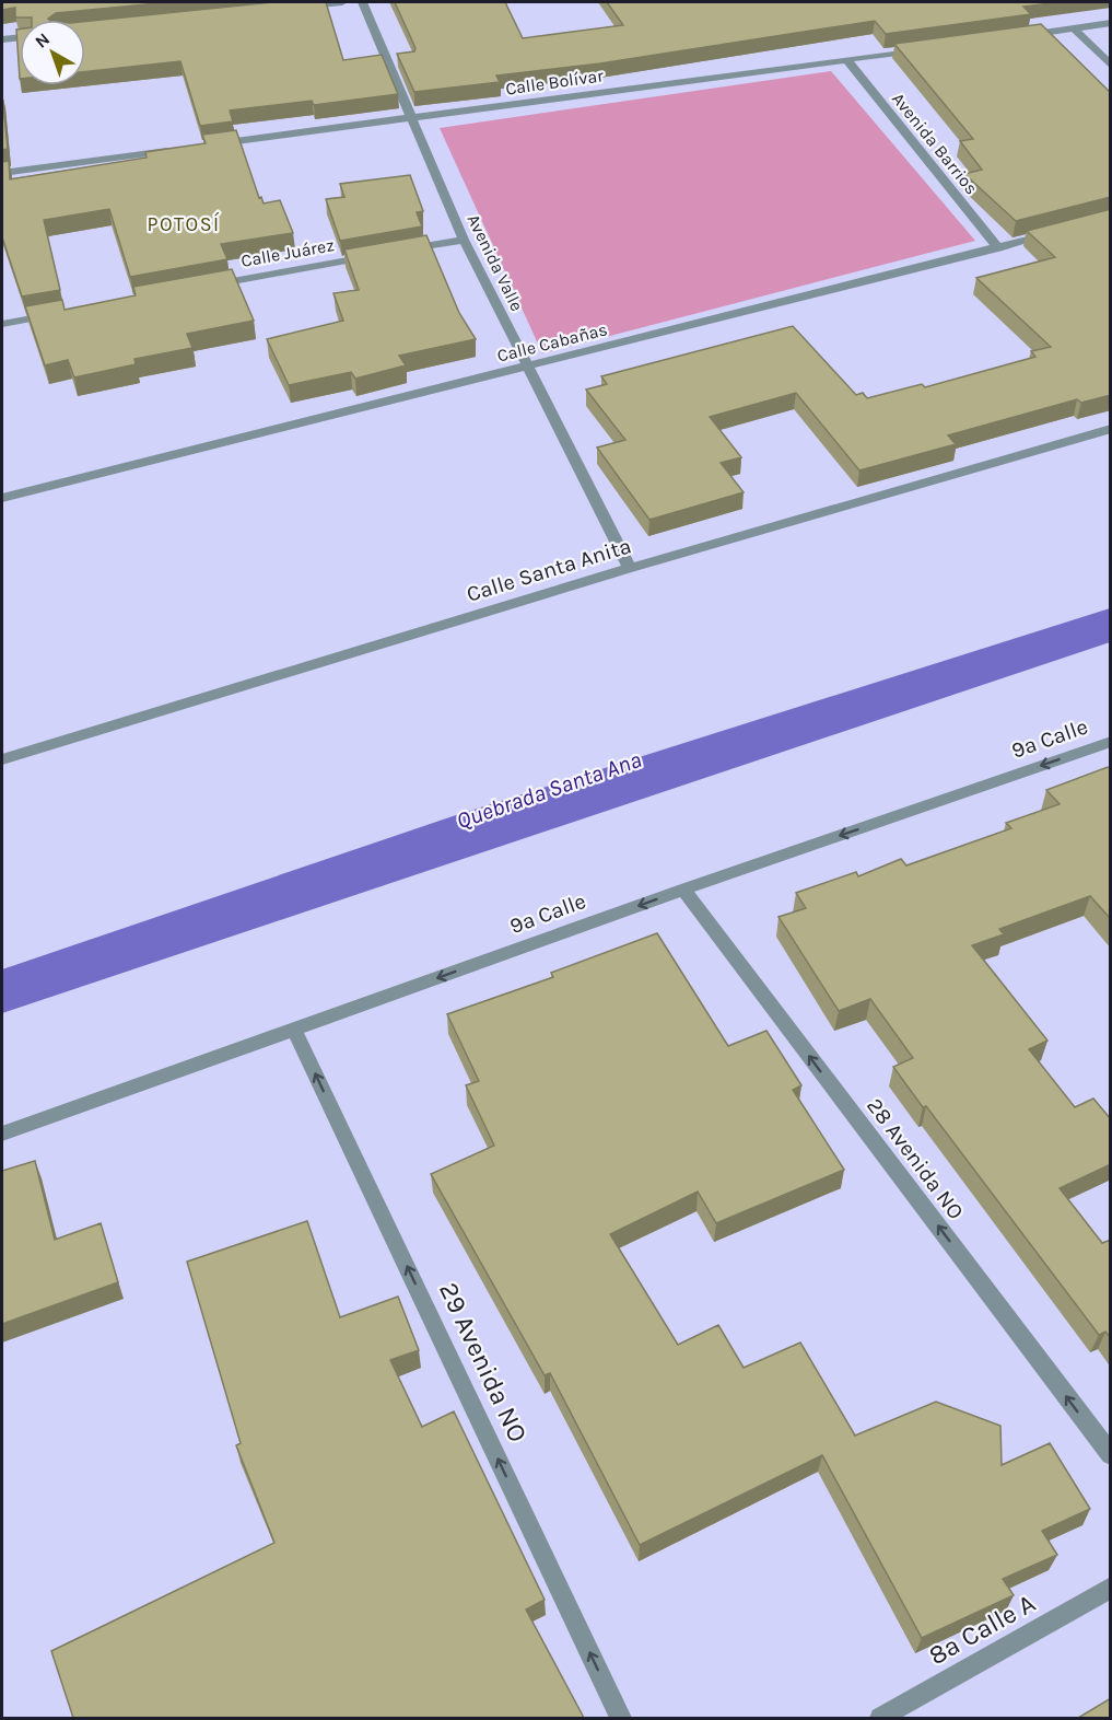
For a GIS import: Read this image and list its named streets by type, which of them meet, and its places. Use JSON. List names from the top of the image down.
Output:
{
  "streets": {
    "street": [
      "Calle Bolívar",
      "Avenida Barrios",
      "Calle Juárez",
      "Avenida Valle",
      "Calle Cabañas",
      "Calle Santa Anita",
      "9a Calle",
      "28 Avenida NO",
      "29 Avenida NO",
      "8a Calle A"
    ]
  },
  "crossings": [
    ["Calle Bolívar", "Avenida Barrios"],
    ["Calle Bolívar", "Avenida Valle"],
    ["Avenida Barrios", "Calle Cabañas"],
    ["Avenida Valle", "Calle Cabañas"],
    ["Avenida Valle", "Calle Santa Anita"],
    ["9a Calle", "28 Avenida NO"],
    ["9a Calle", "29 Avenida NO"]
  ],
  "one_way": ["9a Calle", "28 Avenida NO", "29 Avenida NO"],
  "districts": ["POTOSÍ"],
  "water": ["Quebrada Santa Ana"],
  "north": "top left"
}
